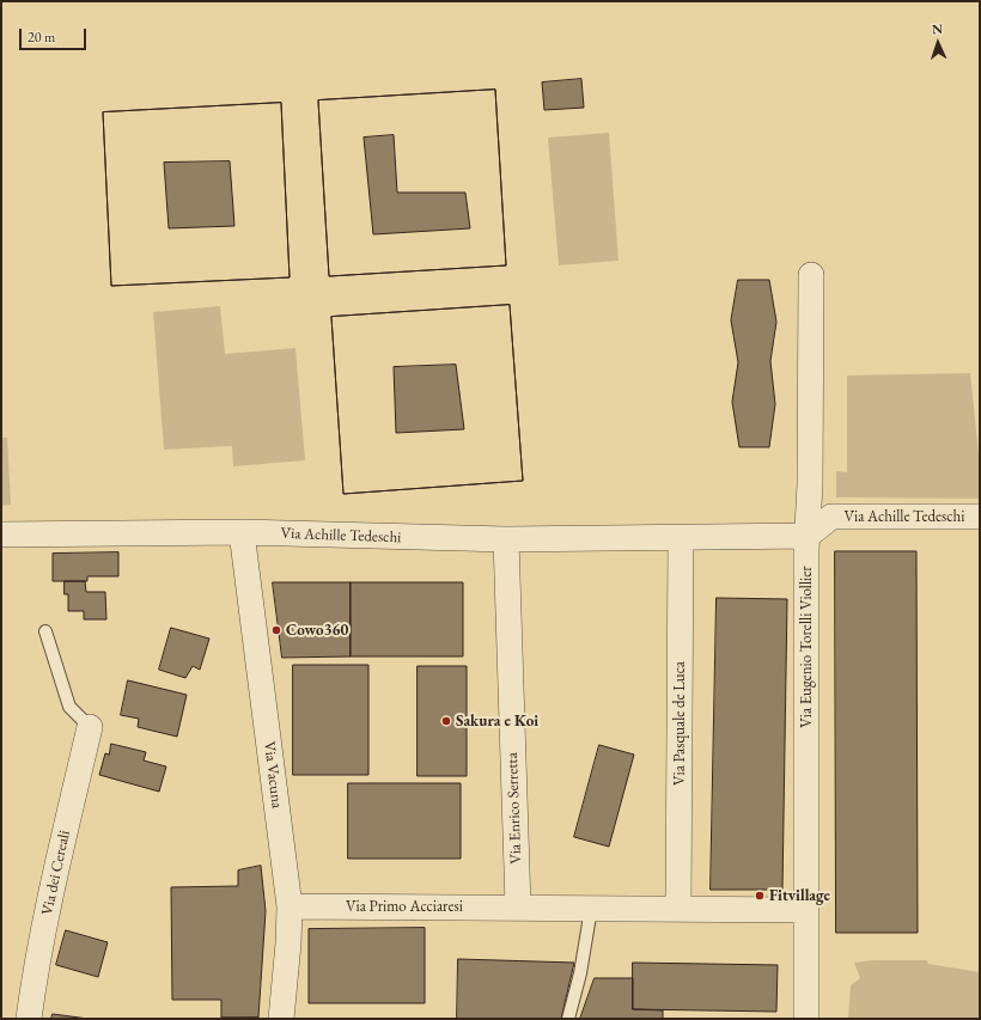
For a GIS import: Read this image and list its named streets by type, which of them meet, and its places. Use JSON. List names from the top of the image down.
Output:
{
  "streets": {
    "street": [
      "Via Achille Tedeschi",
      "Via Eugenio Torelli Viollier",
      "Via Pasquale de Luca",
      "Via Vacuna",
      "Via Enrico Serretta",
      "Via dei Cereali",
      "Via Primo Acciaresi"
    ]
  },
  "crossings": [
    ["Via Achille Tedeschi", "Via Eugenio Torelli Viollier"],
    ["Via Achille Tedeschi", "Via Pasquale de Luca"],
    ["Via Achille Tedeschi", "Via Vacuna"],
    ["Via Achille Tedeschi", "Via Enrico Serretta"],
    ["Via Pasquale de Luca", "Via Primo Acciaresi"],
    ["Via Vacuna", "Via Primo Acciaresi"],
    ["Via Enrico Serretta", "Via Primo Acciaresi"]
  ],
  "places": ["Cowo360", "Sakura e Koi", "Fitvillage"],
  "scale_bar": "20 m",
  "north": "top"
}
